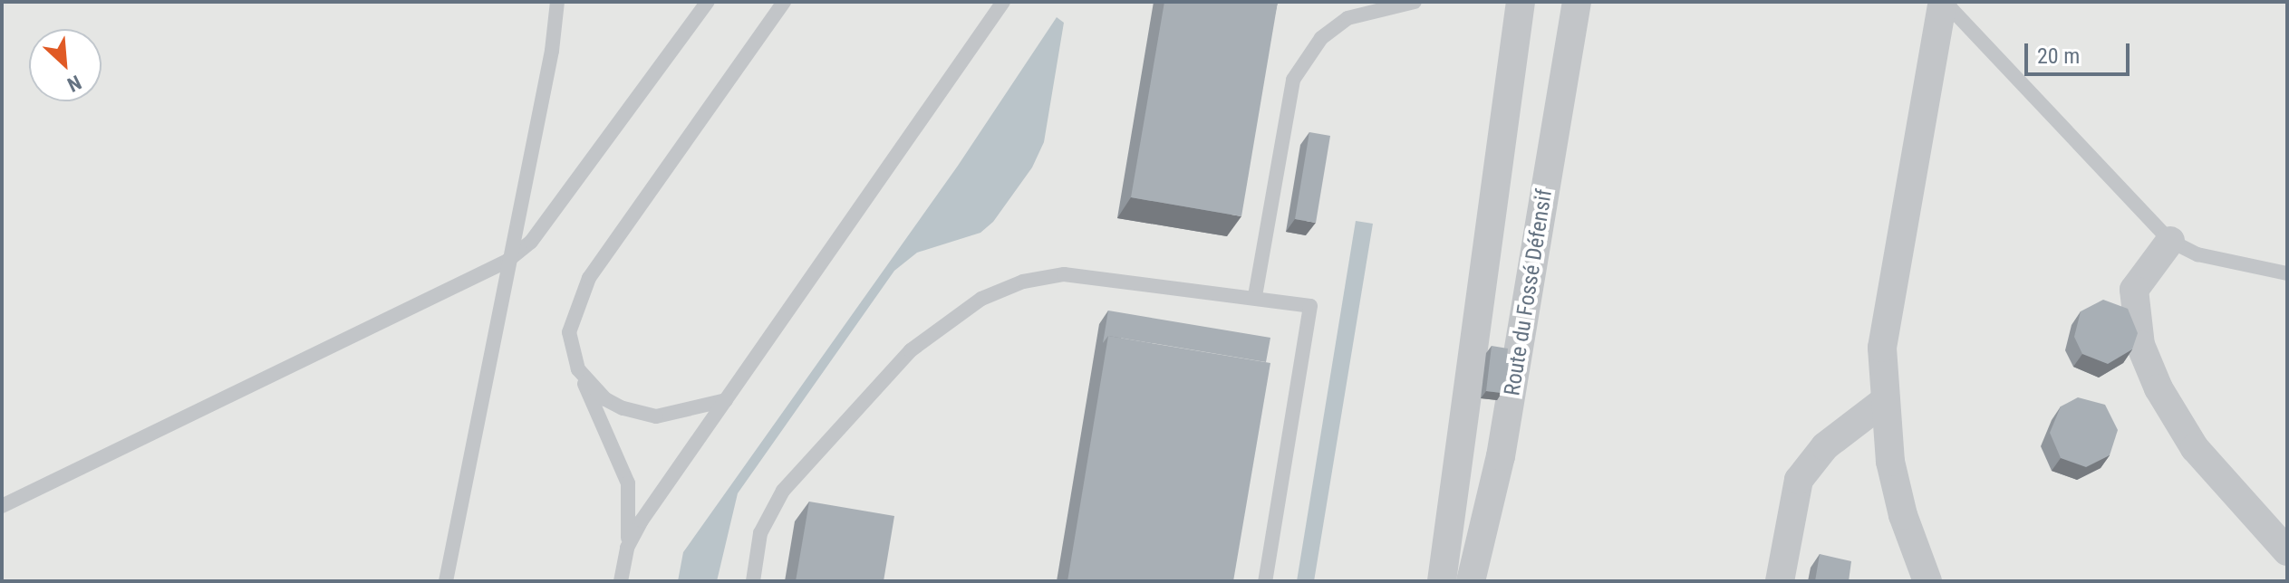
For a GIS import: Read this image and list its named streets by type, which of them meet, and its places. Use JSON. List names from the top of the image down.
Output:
{
  "streets": {
    "street": ["Route du Fossé Défensif"]
  },
  "scale_bar": "20 m",
  "north": "bottom right"
}
